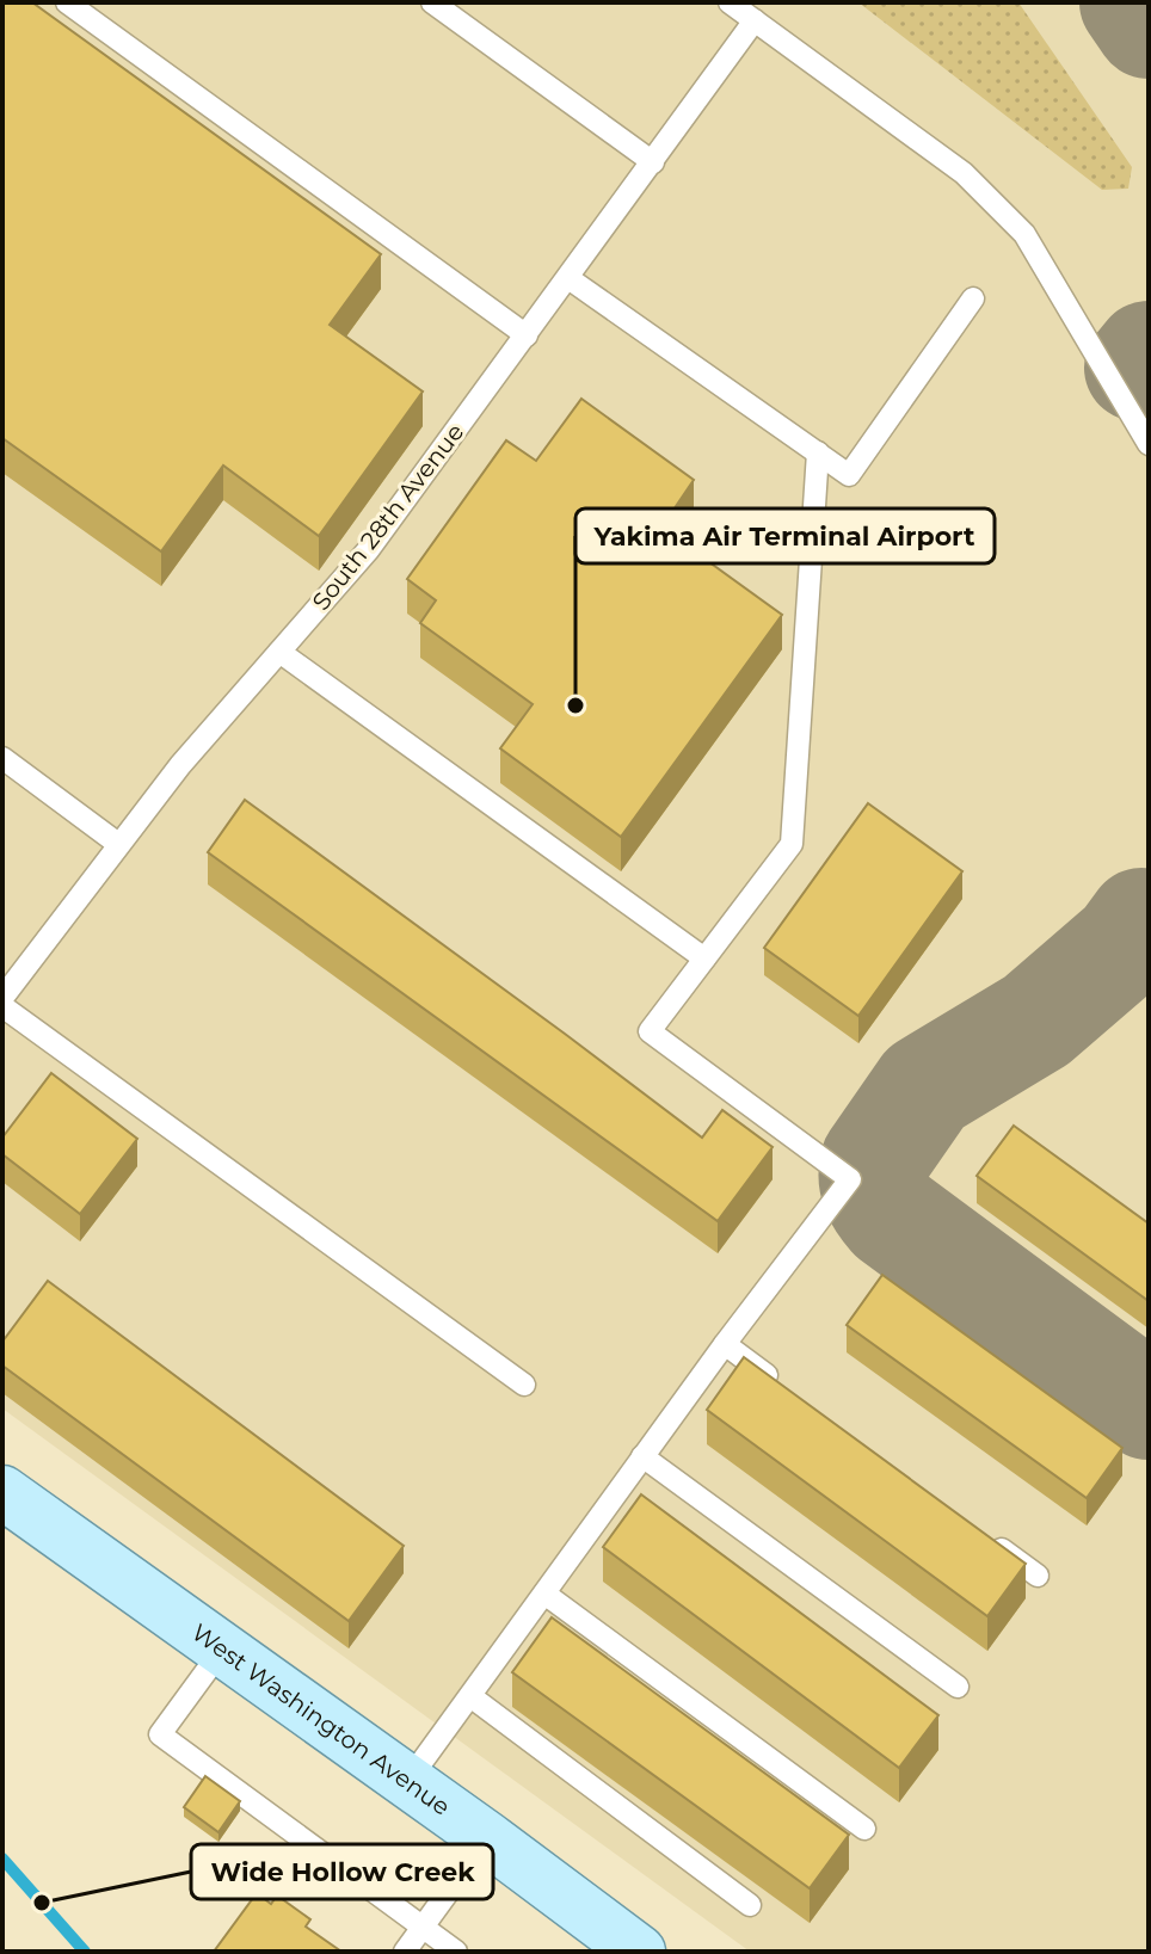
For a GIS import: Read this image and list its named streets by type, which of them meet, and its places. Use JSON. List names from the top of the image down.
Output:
{
  "streets": {
    "main road": ["West Washington Avenue"],
    "lane": ["South 28th Avenue"]
  },
  "places": ["Yakima Air Terminal Airport", "Wide Hollow Creek"]
}
